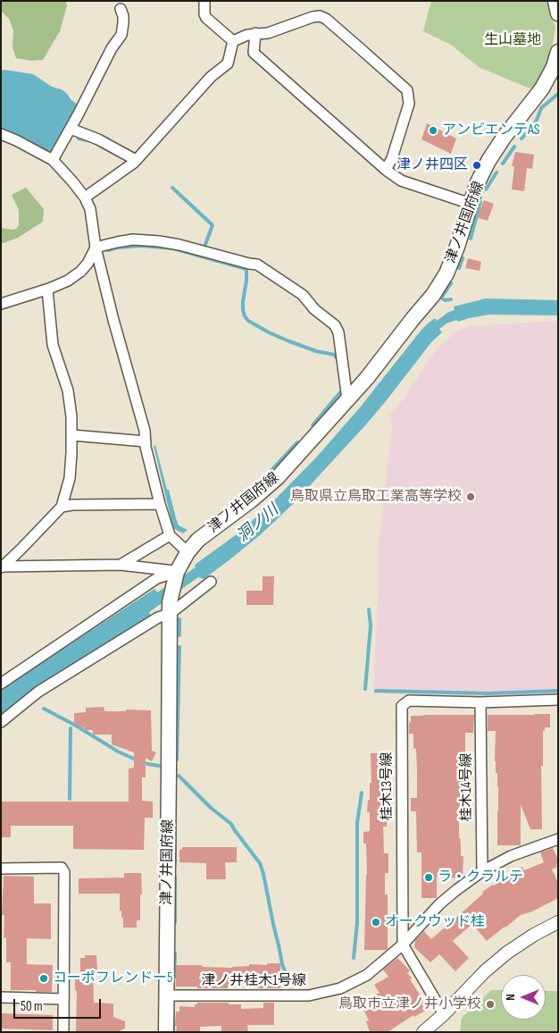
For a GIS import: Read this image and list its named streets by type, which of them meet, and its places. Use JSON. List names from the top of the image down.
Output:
{
  "streets": {
    "main road": ["津ノ井国府線"],
    "street": ["桂木13号線", "桂木14号線", "津ノ井桂木1号線"]
  },
  "crossings": [
    ["津ノ井国府線", "津ノ井桂木1号線"],
    ["桂木13号線", "桂木14号線"],
    ["桂木13号線", "津ノ井桂木1号線"],
    ["桂木14号線", "津ノ井桂木1号線"]
  ],
  "water": ["洞ノ川"],
  "parks": ["生山墓地"],
  "places": [
    "アンビエンテAS",
    "津ノ井四区",
    "鳥取県立鳥取工業高等学校",
    "ラ・クラルテ",
    "オークウッド桂",
    "コーポフレンドー5",
    "鳥取市立津ノ井小学校"
  ],
  "scale_bar": "50 m",
  "north": "left"
}
